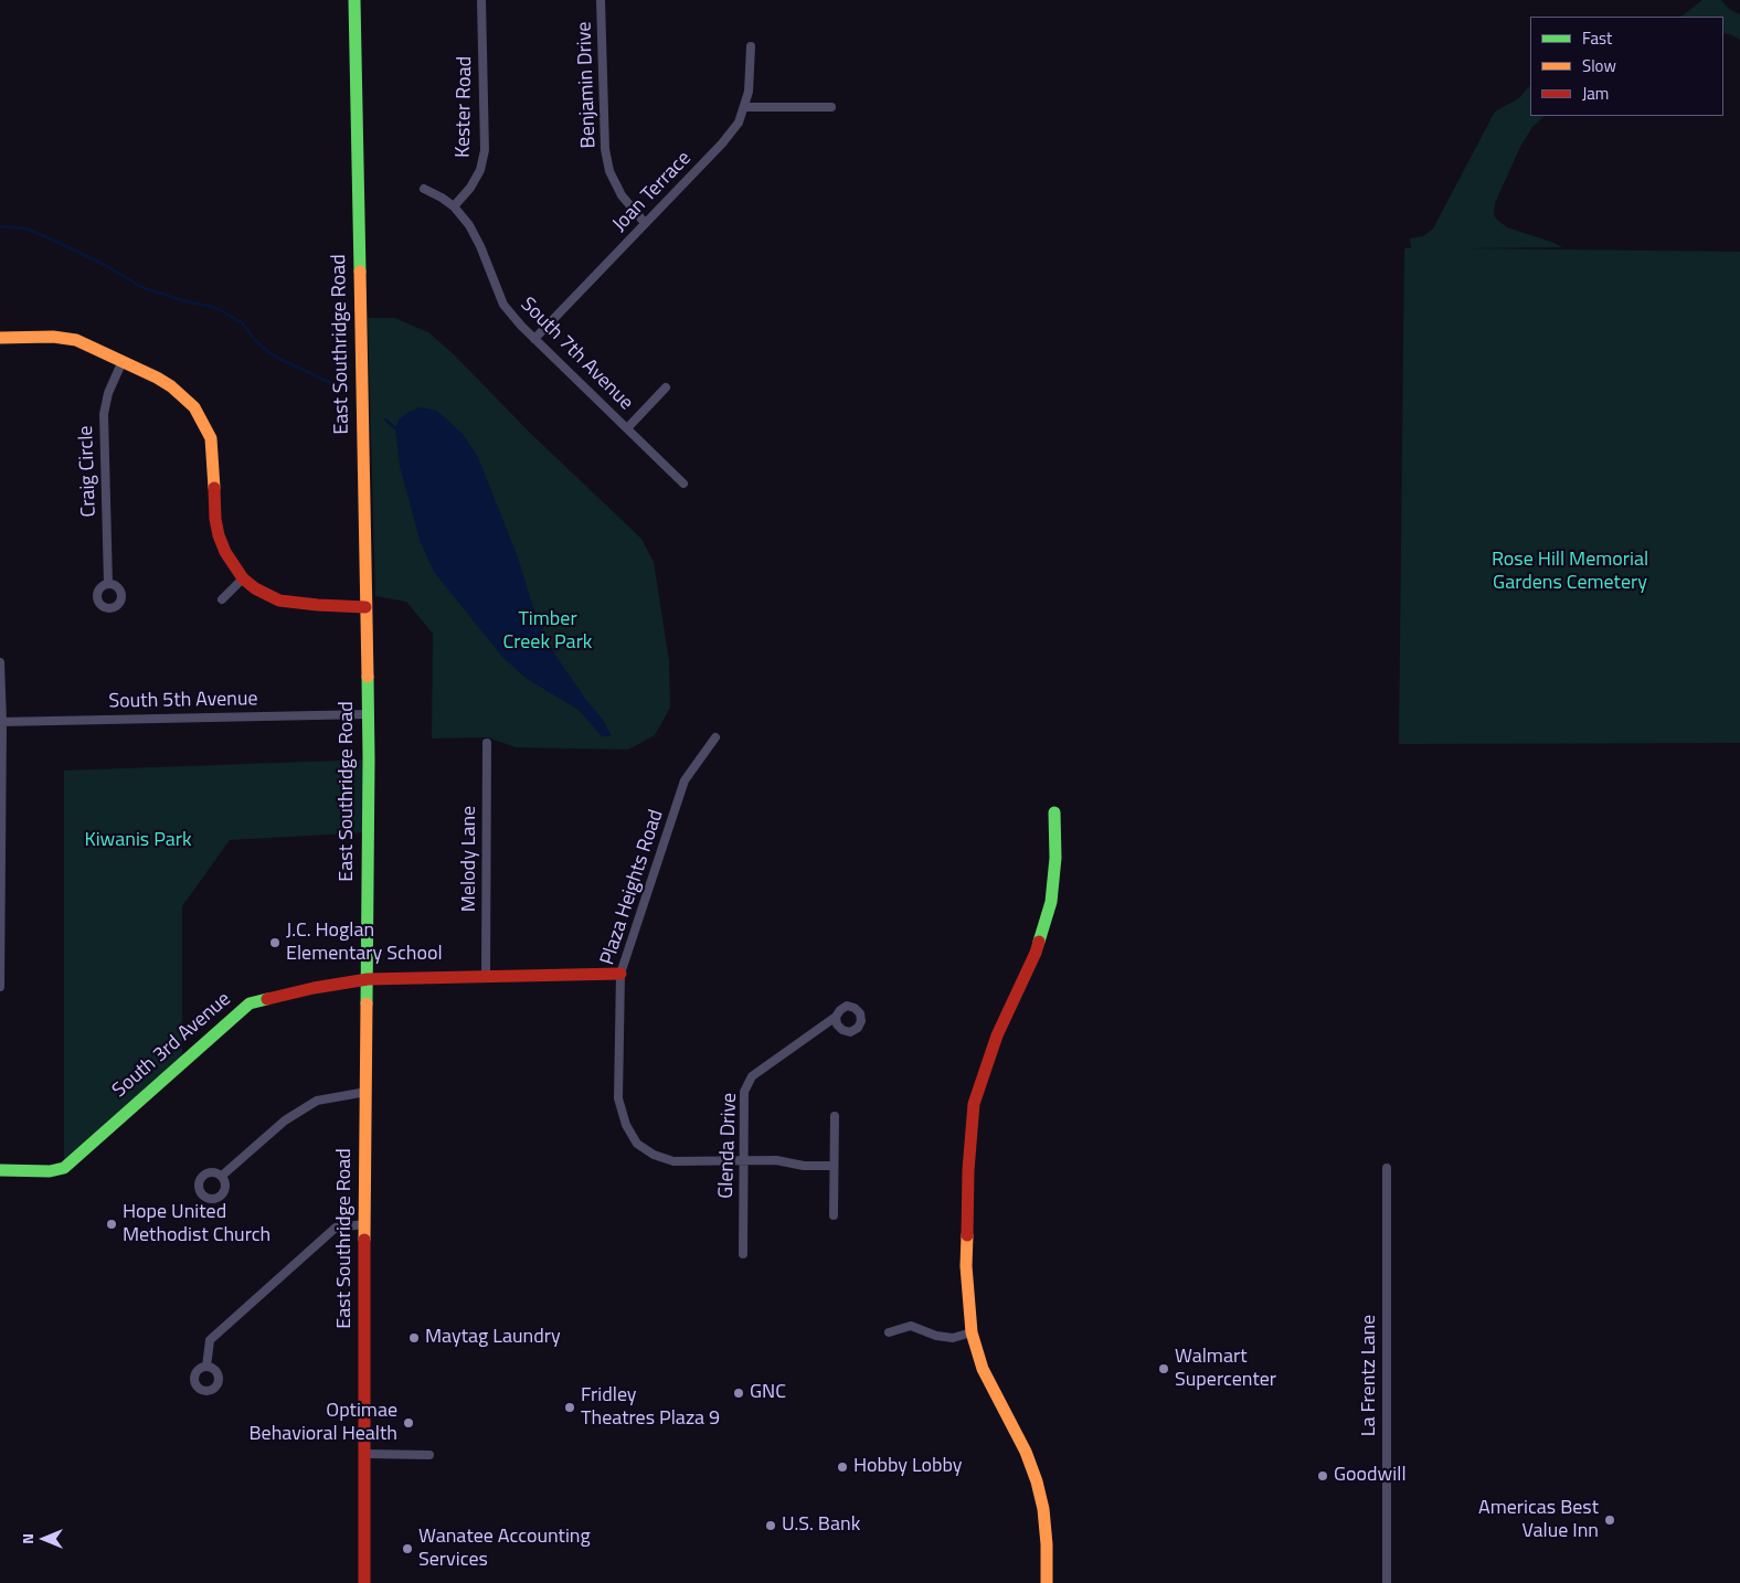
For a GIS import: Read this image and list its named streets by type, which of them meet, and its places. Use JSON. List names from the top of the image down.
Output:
{
  "streets": {
    "street": [
      "Benjamin Drive",
      "Kester Road",
      "Joan Terrace",
      "East Southridge Road",
      "South 7th Avenue",
      "Craig Circle",
      "South 5th Avenue",
      "Melody Lane",
      "Plaza Heights Road",
      "South 3rd Avenue",
      "Glenda Drive",
      "La Frentz Lane"
    ]
  },
  "crossings": [
    ["Benjamin Drive", "Joan Terrace"],
    ["Kester Road", "South 7th Avenue"],
    ["Joan Terrace", "South 7th Avenue"],
    ["East Southridge Road", "South 5th Avenue"],
    ["East Southridge Road", "South 3rd Avenue"],
    ["Melody Lane", "South 3rd Avenue"],
    ["Plaza Heights Road", "South 3rd Avenue"],
    ["Plaza Heights Road", "Glenda Drive"]
  ],
  "parks": ["Rose Hill Memorial Gardens Cemetery", "Timber Creek Park", "Kiwanis Park"],
  "places": [
    "J.C. Hoglan Elementary School",
    "Hope United Methodist Church",
    "Maytag Laundry",
    "Walmart Supercenter",
    "GNC",
    "Fridley Theatres Plaza 9",
    "Optimae Behavioral Health",
    "Hobby Lobby",
    "Goodwill",
    "Americas Best Value Inn",
    "U.S. Bank",
    "Wanatee Accounting Services"
  ],
  "legend": ["Fast", "Slow", "Jam"],
  "north": "left"
}
